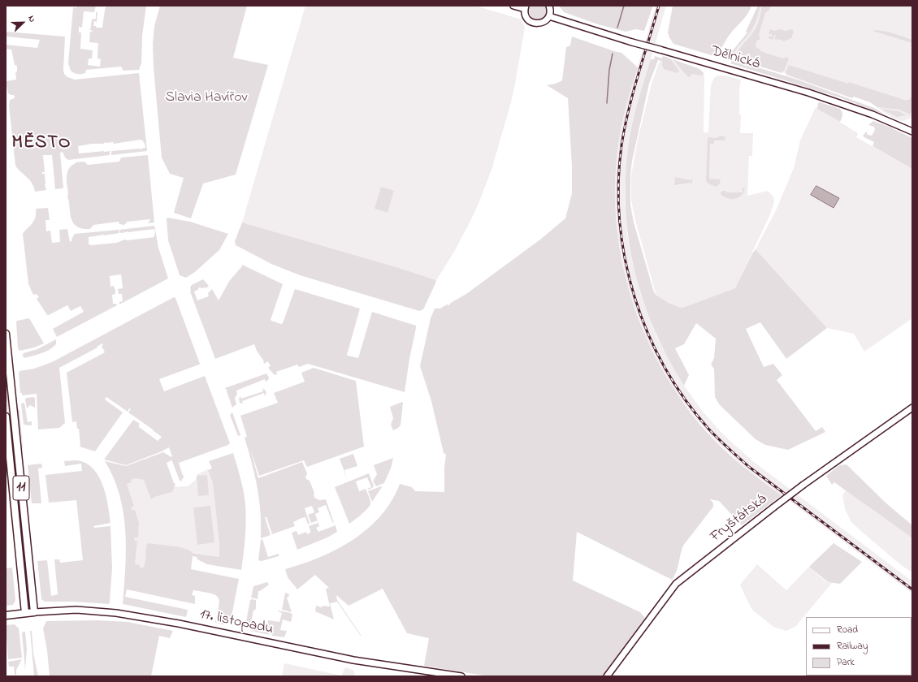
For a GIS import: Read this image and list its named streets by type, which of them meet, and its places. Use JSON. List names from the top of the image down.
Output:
{
  "streets": {
    "main road": ["11", "17. listopadu"],
    "street": ["Dělnická", "Fryštátská"]
  },
  "crossings": [
    ["11", "17. listopadu"]
  ],
  "districts": ["MĚSTO"],
  "parks": ["Slavia Havířov"],
  "legend": ["Road", "Railway", "Park"],
  "north": "top right"
}
